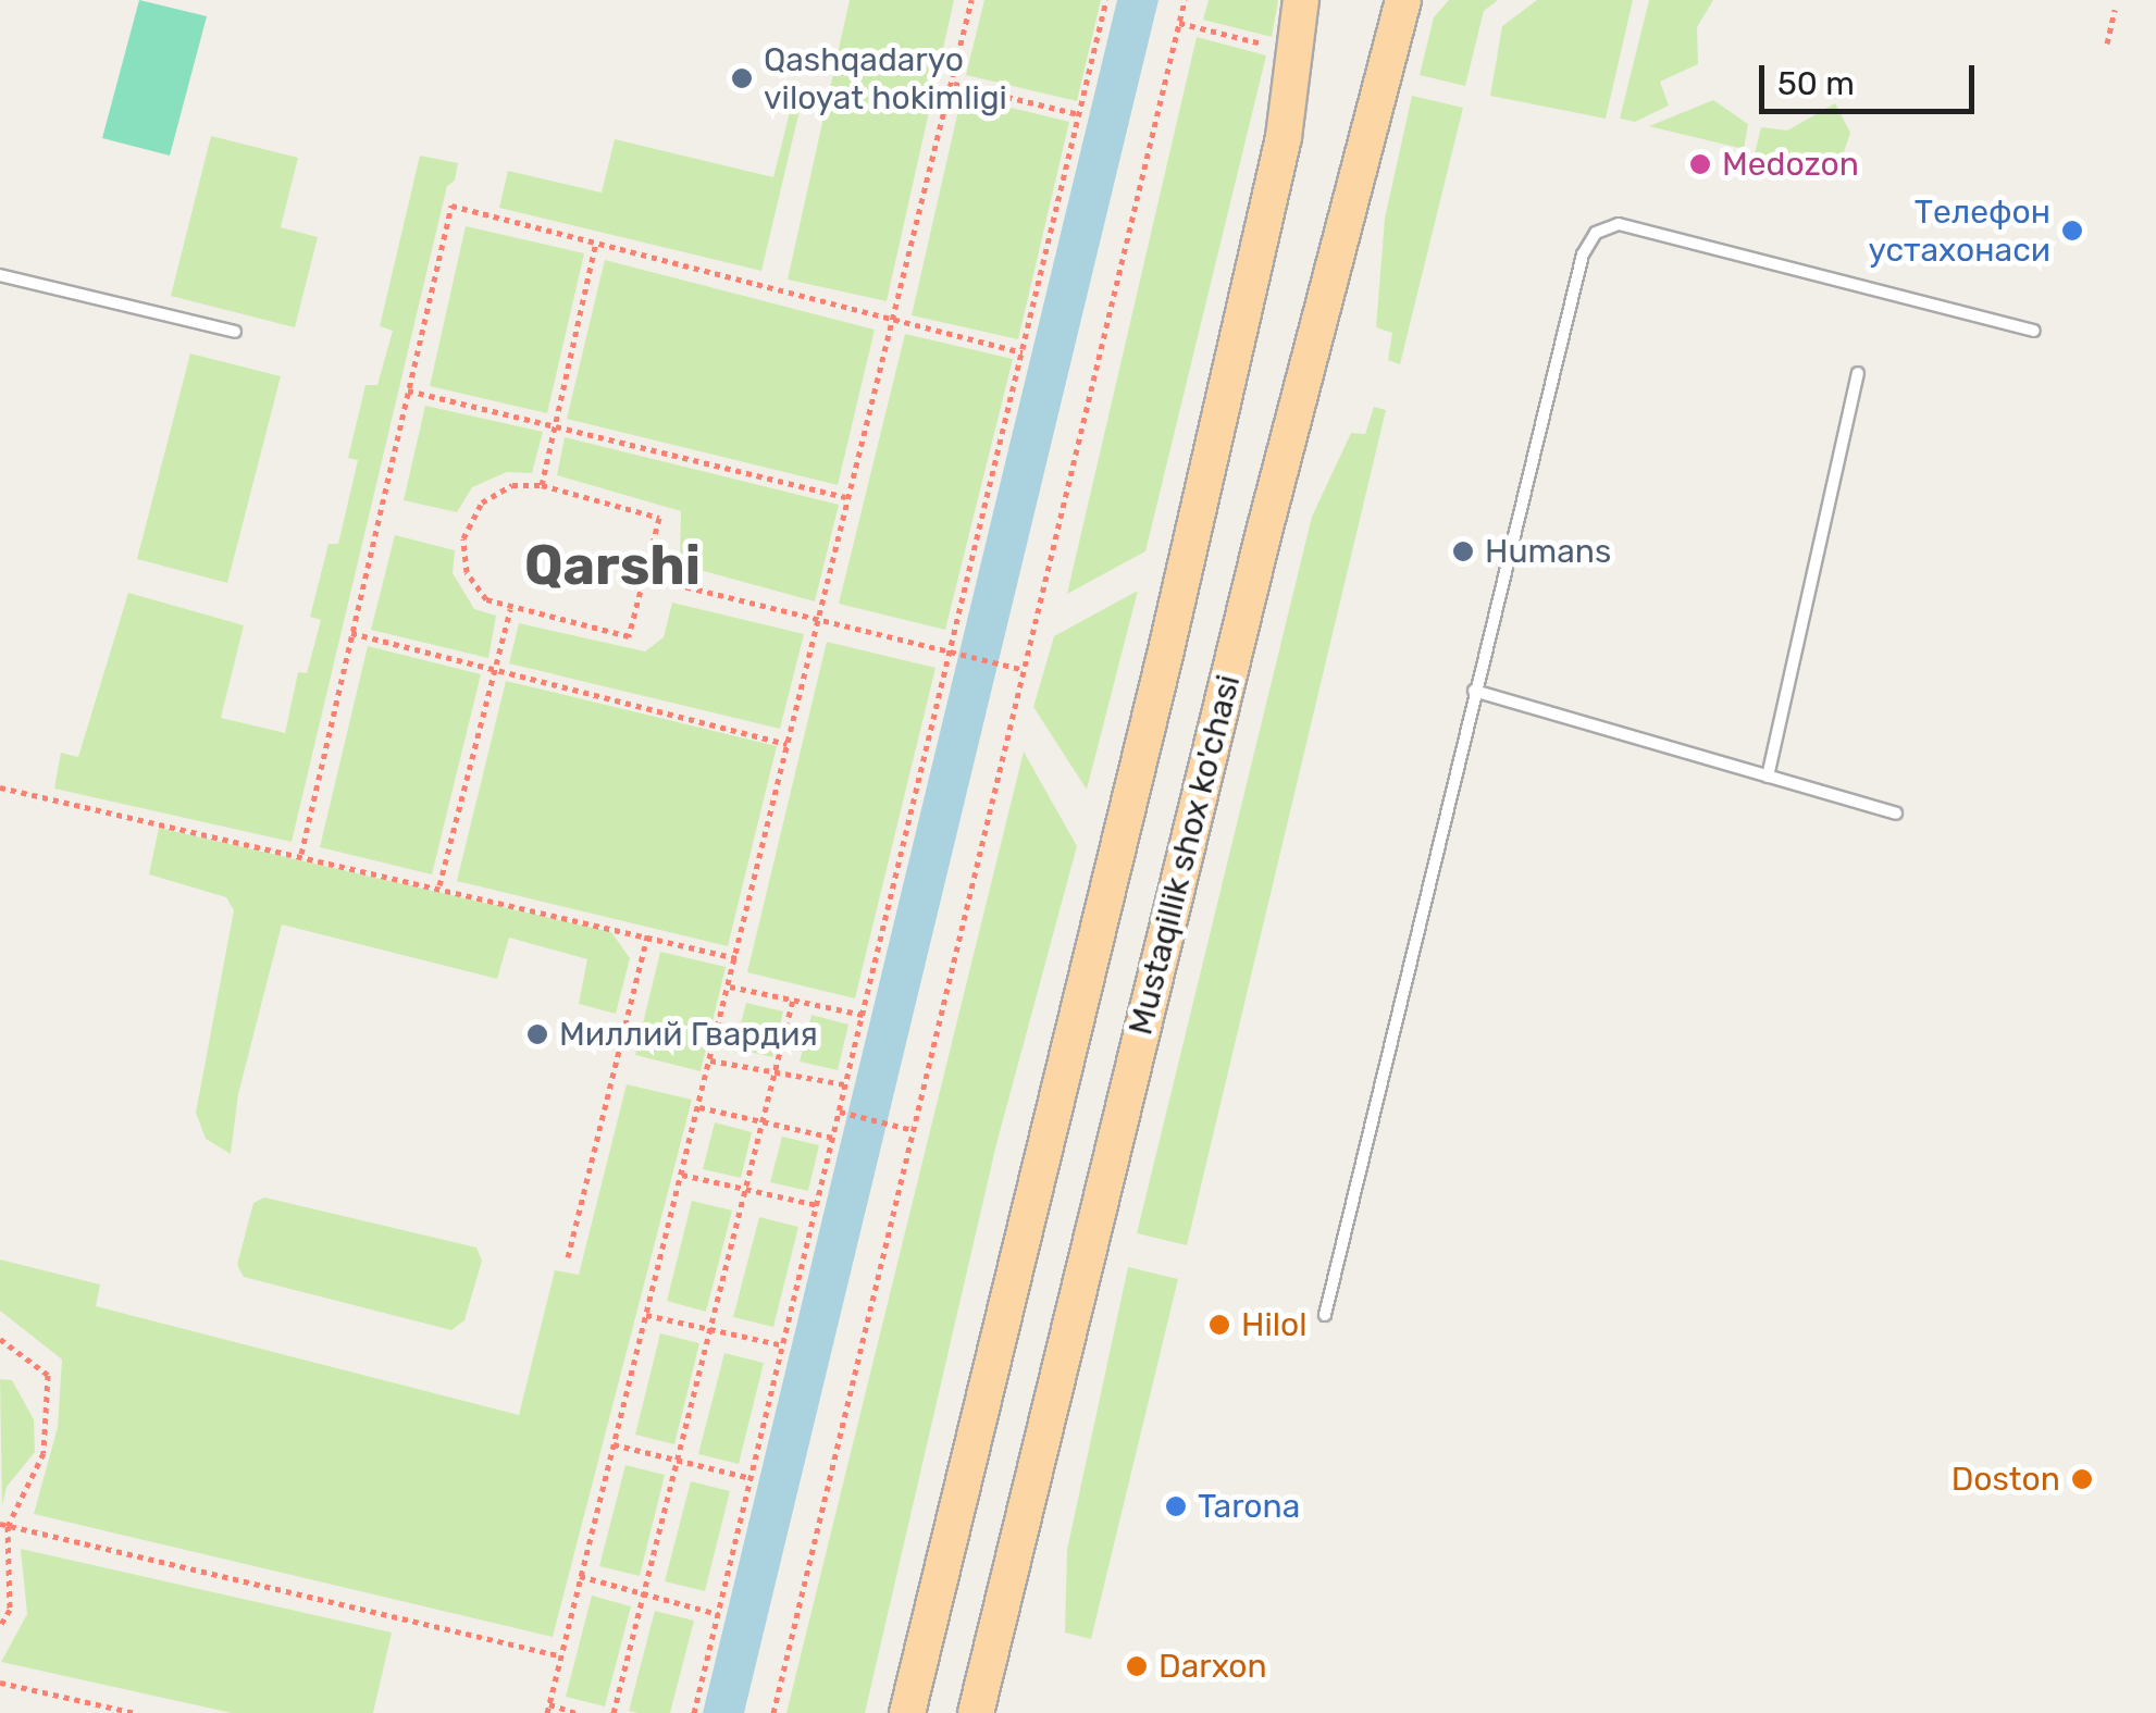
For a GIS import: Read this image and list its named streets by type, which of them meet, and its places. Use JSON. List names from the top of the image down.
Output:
{
  "streets": {
    "main road": ["Mustaqillik shox ko'chasi"]
  },
  "districts": ["Qarshi"],
  "places": [
    "Qashqadaryo viloyat hokimligi",
    "Medozon",
    "Телефон устахонаси",
    "Humans",
    "Миллий Гвардия",
    "Hilol",
    "Doston",
    "Tarona",
    "Darxon"
  ],
  "scale_bar": "50 m"
}
